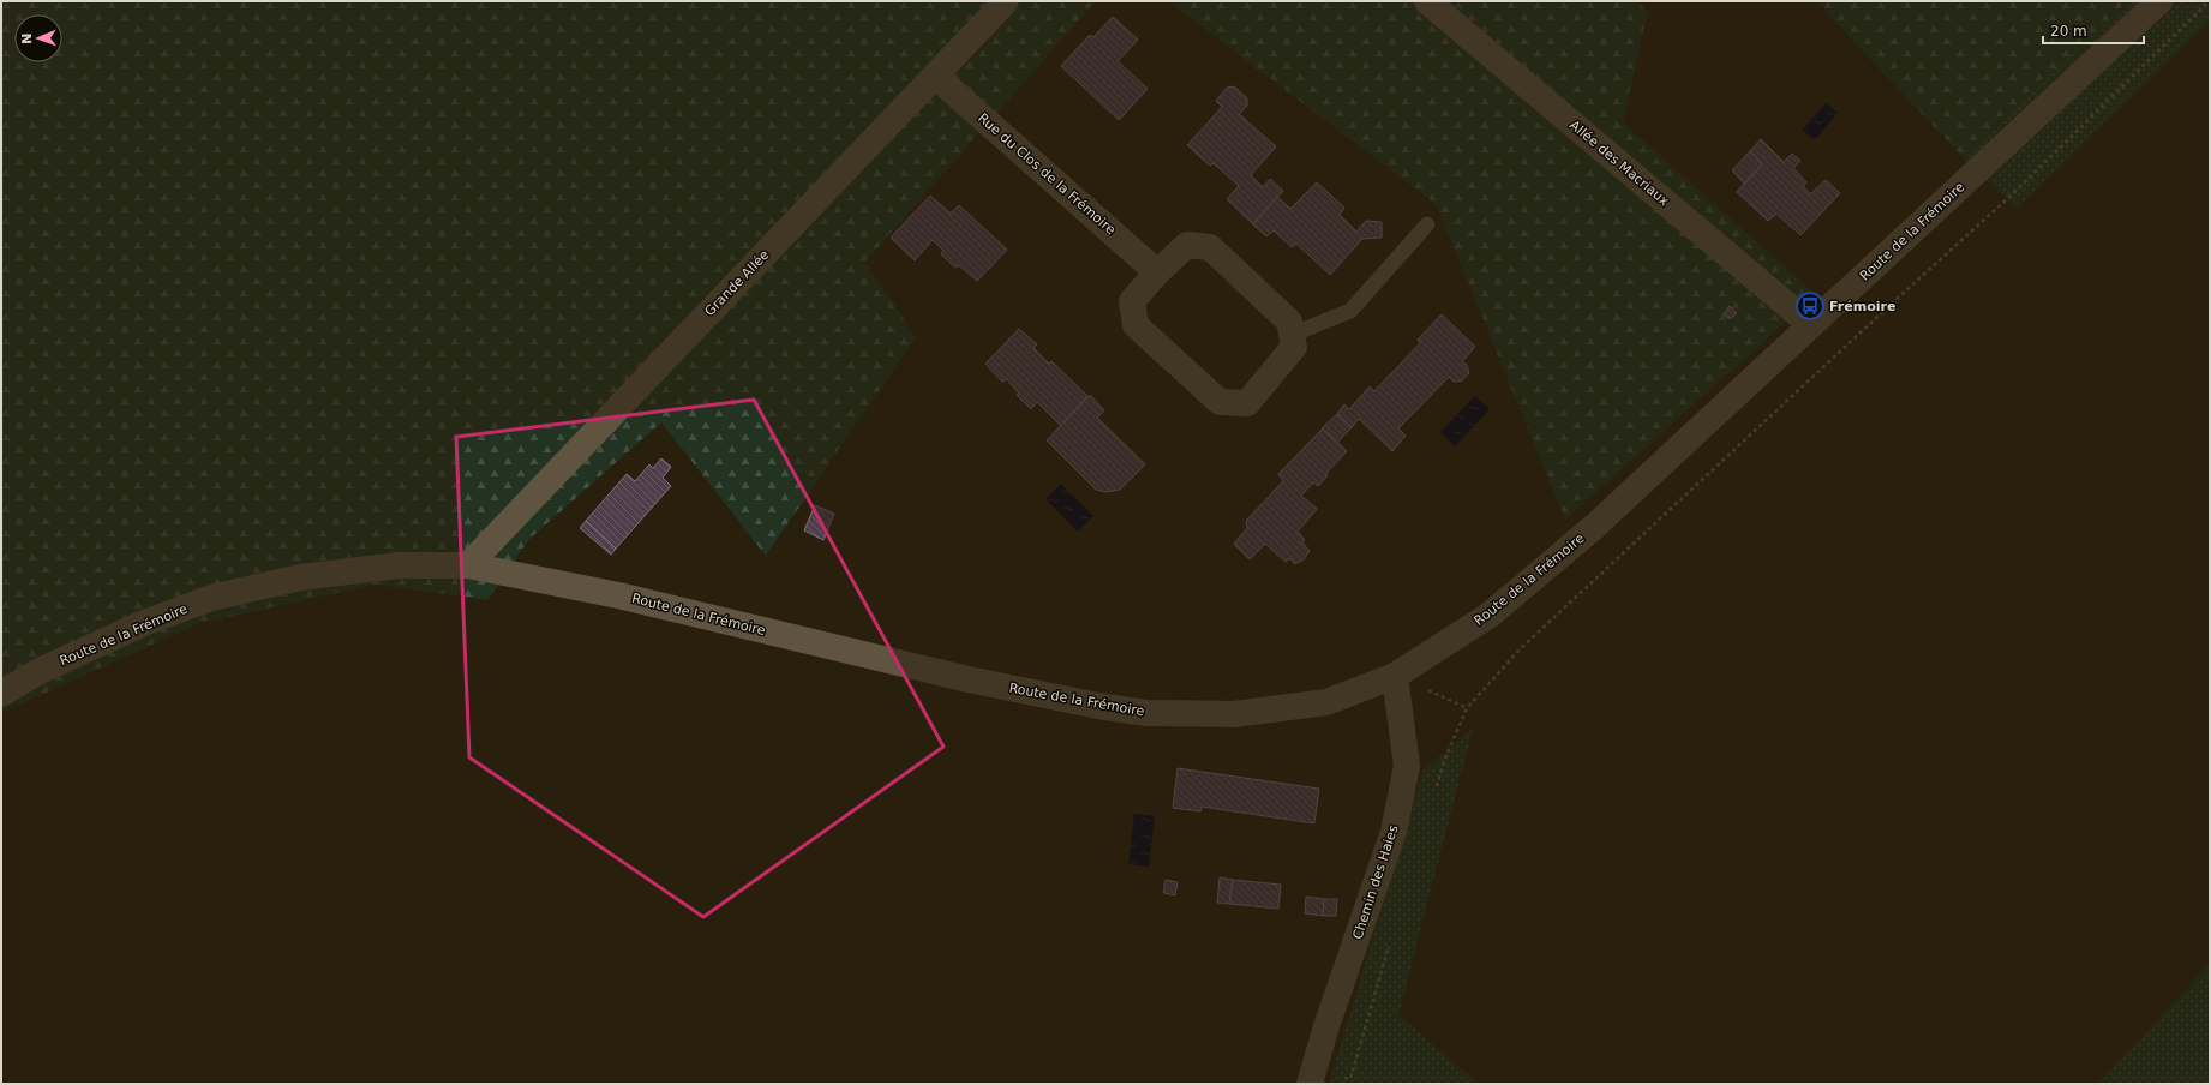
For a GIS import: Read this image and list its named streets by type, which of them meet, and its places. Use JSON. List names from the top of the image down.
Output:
{
  "streets": {
    "street": [
      "Allée des Macriaux",
      "Rue du Clos de la Frémoire",
      "Route de la Frémoire",
      "Grande Allée",
      "Chemin des Haies"
    ]
  },
  "crossings": [
    ["Allée des Macriaux", "Route de la Frémoire"],
    ["Rue du Clos de la Frémoire", "Grande Allée"],
    ["Route de la Frémoire", "Grande Allée"],
    ["Route de la Frémoire", "Chemin des Haies"]
  ],
  "places": {
    "bus stop": ["Frémoire"]
  },
  "scale_bar": "20 m",
  "north": "left"
}
